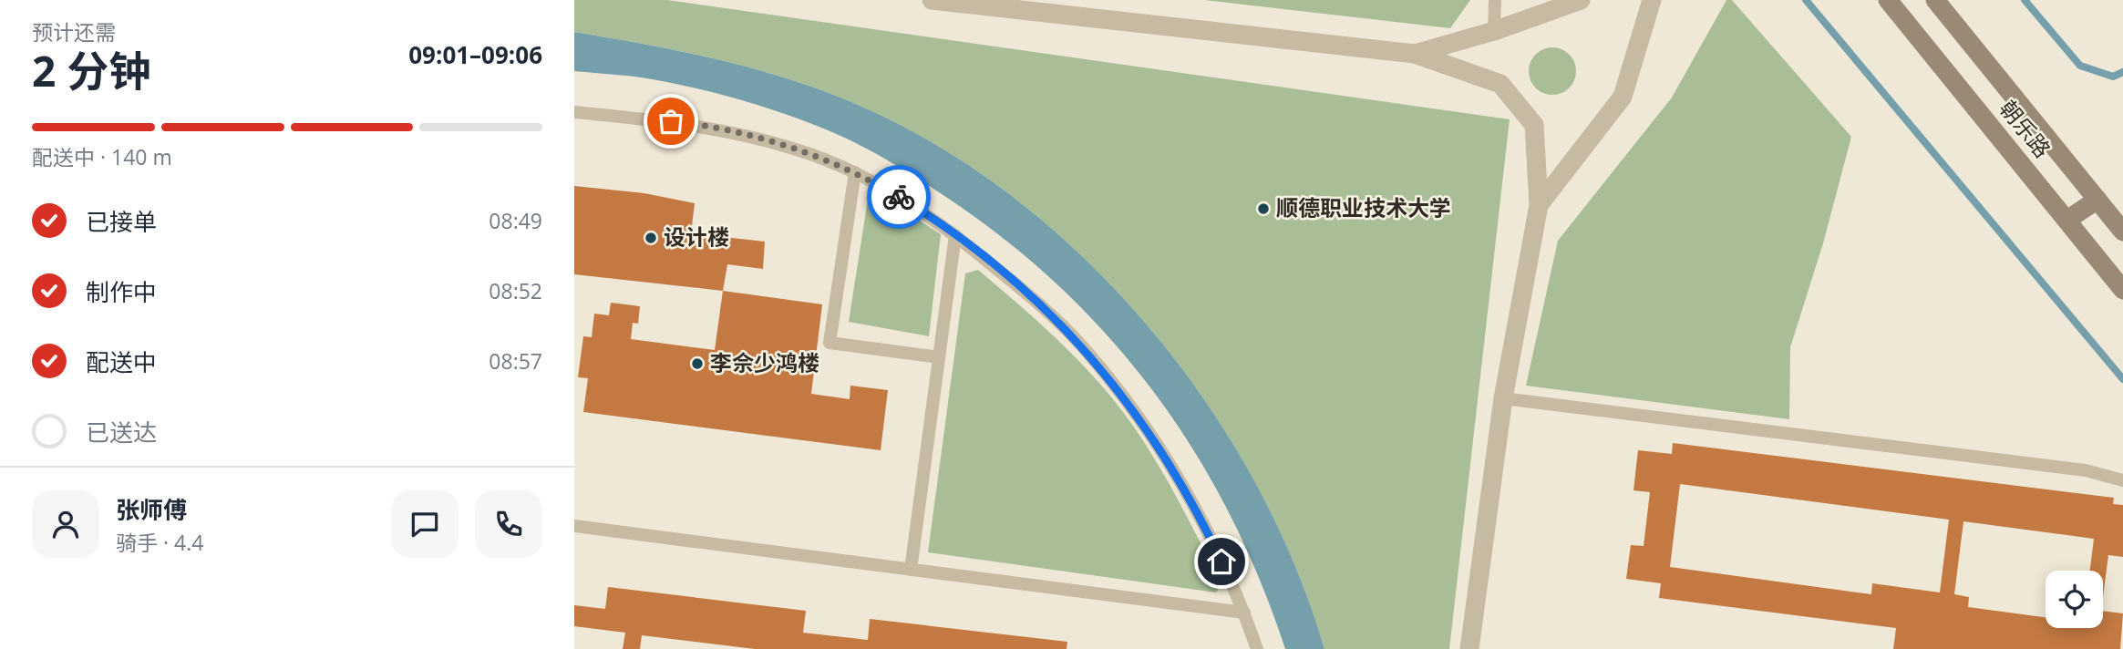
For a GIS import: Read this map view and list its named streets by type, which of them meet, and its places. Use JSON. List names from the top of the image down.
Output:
{
  "streets": {
    "street": ["朝乐路"]
  },
  "places": ["顺德职业技术大学", "设计楼", "李佘少鸿楼"],
  "page": {
    "heading": ["2 分钟", "预计还需", "09:01–09:06"],
    "panel": ["张师傅", "骑手 · 4.4"],
    "bar": "配送中 · 140 m",
    "list": [
      ["已接单", "08:49"],
      ["制作中", "08:52"],
      ["配送中", "08:57"],
      "已送达"
    ]
  }
}
